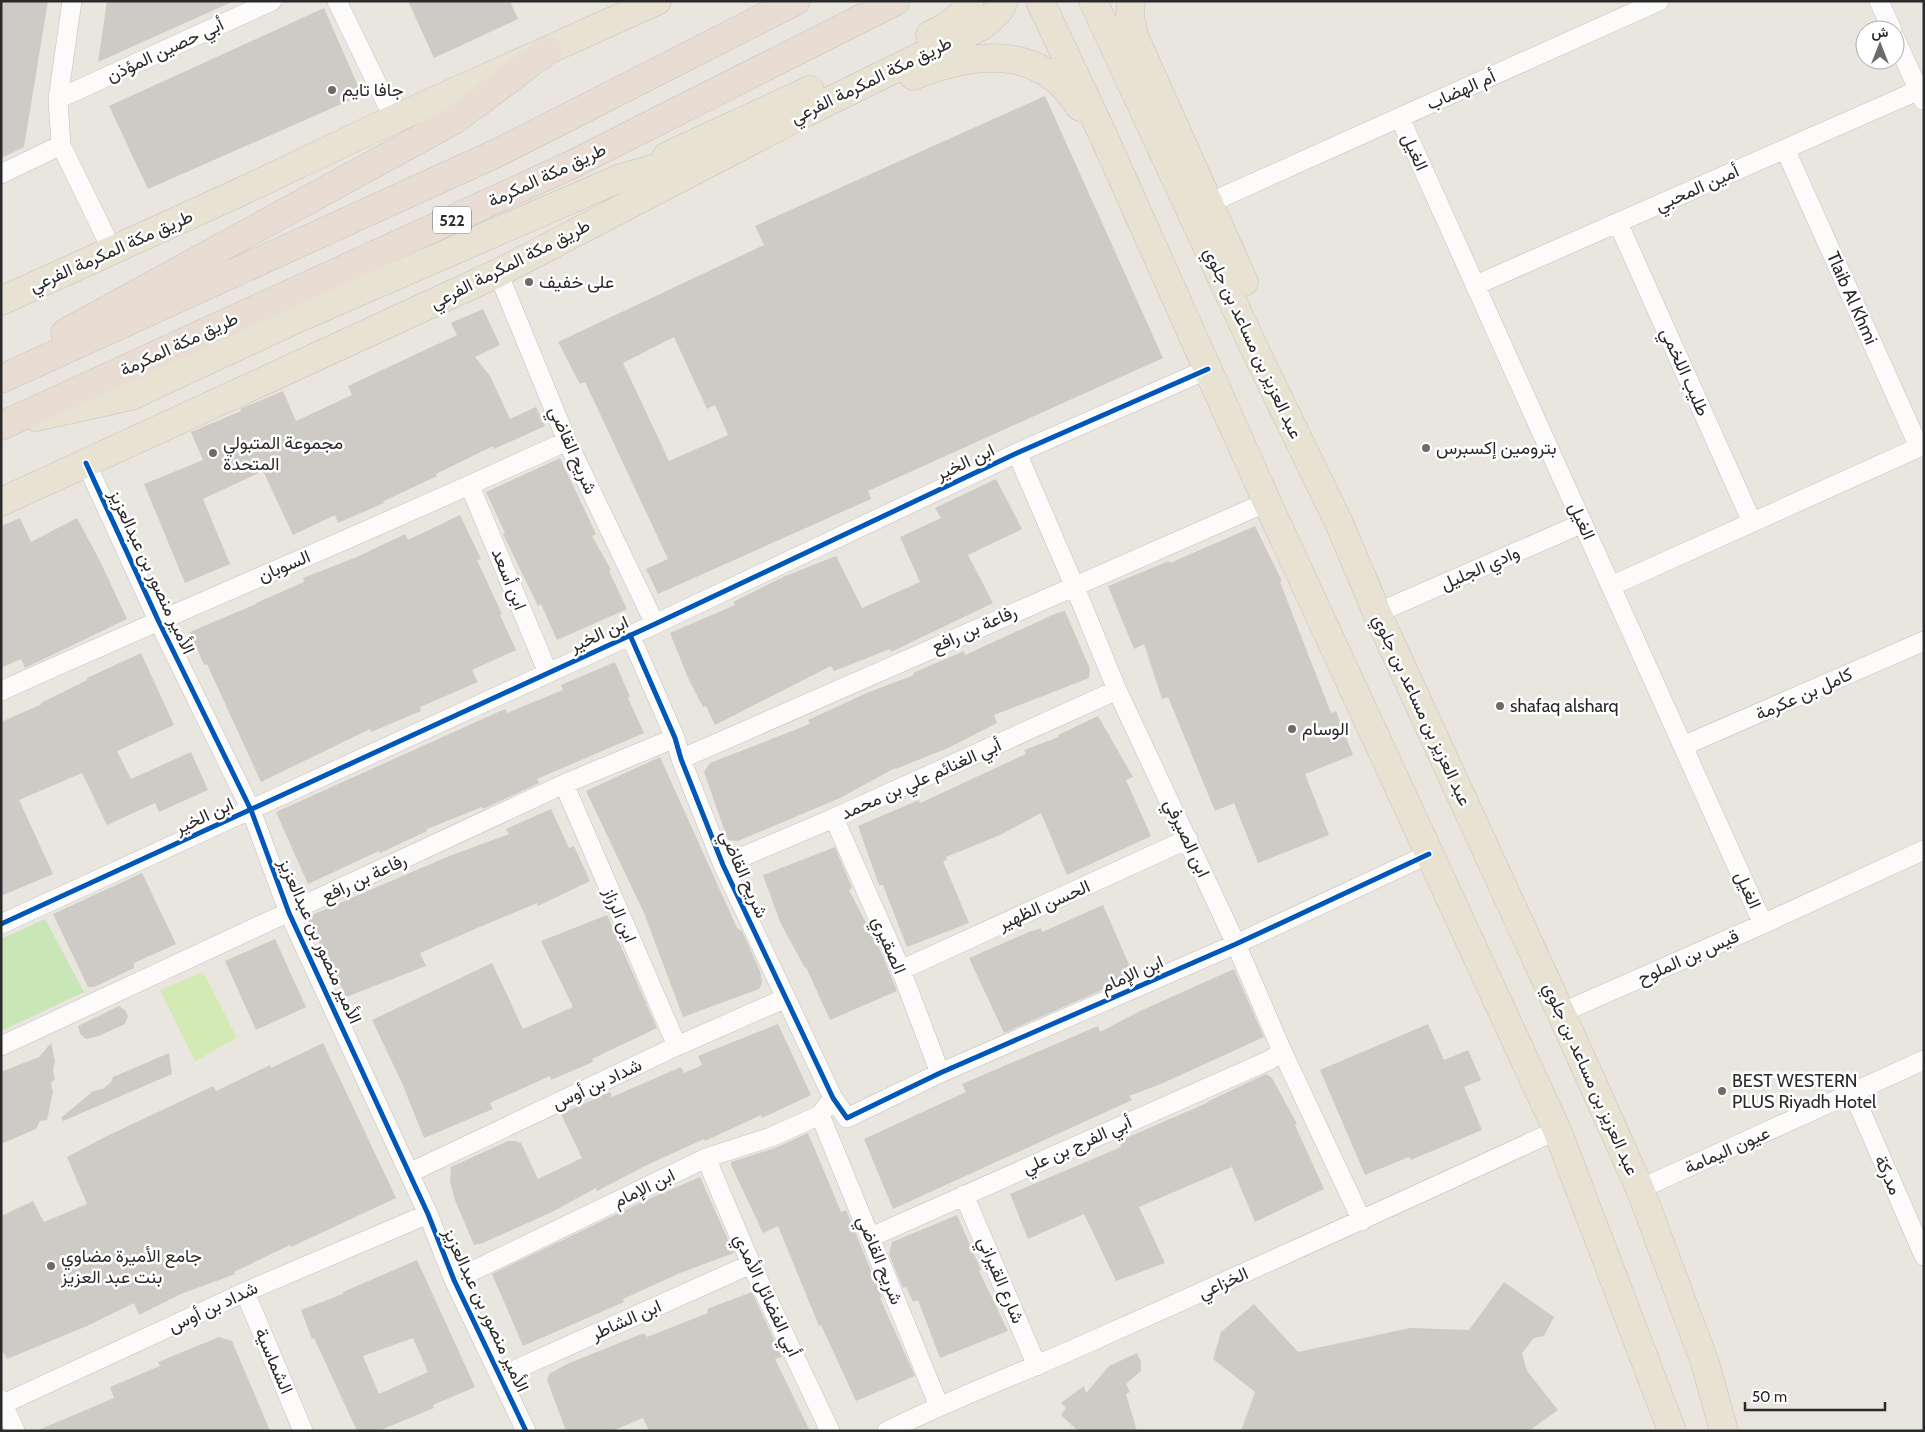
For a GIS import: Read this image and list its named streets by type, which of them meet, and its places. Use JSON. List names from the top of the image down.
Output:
{
  "streets": {
    "highway": ["طريق مكة المكرمة", "522"],
    "main road": ["طريق مكة المكرمة الفرعي", "عبد العزيز بن مساعد بن جلوي"],
    "street": [
      "أبي حصين المؤذن",
      "أم الهضاب",
      "الغيل",
      "أمين المحبي",
      "Tlaib Al Khmi",
      "طليب اللخمي",
      "شريح القاضي",
      "ابن الخير",
      "السوبان",
      "وادي الجليل",
      "الأمير منصور بن عبدالعزيز",
      "ابن أسعد",
      "رفاعة بن رافع",
      "كامل بن عكرمة",
      "أبي الغنائم علي بن محمد",
      "ابن الصيرفي",
      "الحسن الظهير",
      "ابن الرزاز",
      "الصقيري",
      "قيس بن الملوح",
      "ابن الإمام",
      "شداد بن أوس",
      "أبي الفرج بن علي",
      "عيون اليمامة",
      "مدركة",
      "شارع القيراني",
      "الخزاعي",
      "أبي الفضائل الأمدي",
      "ابن الشاطر",
      "الشماسية"
    ]
  },
  "crossings": [
    ["طريق مكة المكرمة الفرعي", "شريح القاضي"],
    ["طريق مكة المكرمة الفرعي", "الأمير منصور بن عبدالعزيز"],
    ["أم الهضاب", "الغيل"],
    ["الغيل", "أمين المحبي"],
    ["الغيل", "وادي الجليل"],
    ["الغيل", "كامل بن عكرمة"],
    ["الغيل", "قيس بن الملوح"],
    ["أمين المحبي", "Tlaib Al Khmi"],
    ["أمين المحبي", "طليب اللخمي"],
    ["عبد العزيز بن مساعد بن جلوي", "وادي الجليل"],
    ["عبد العزيز بن مساعد بن جلوي", "قيس بن الملوح"],
    ["عبد العزيز بن مساعد بن جلوي", "عيون اليمامة"],
    ["شريح القاضي", "ابن الخير"],
    ["شريح القاضي", "السوبان"],
    ["شريح القاضي", "رفاعة بن رافع"],
    ["شريح القاضي", "أبي الغنائم علي بن محمد"],
    ["شريح القاضي", "ابن الإمام"],
    ["شريح القاضي", "شداد بن أوس"],
    ["شريح القاضي", "أبي الفرج بن علي"],
    ["شريح القاضي", "الخزاعي"],
    ["ابن الخير", "الأمير منصور بن عبدالعزيز"],
    ["ابن الخير", "ابن أسعد"],
    ["ابن الخير", "ابن الصيرفي"],
    ["السوبان", "الأمير منصور بن عبدالعزيز"],
    ["السوبان", "ابن أسعد"],
    ["الأمير منصور بن عبدالعزيز", "رفاعة بن رافع"],
    ["الأمير منصور بن عبدالعزيز", "ابن الإمام"],
    ["الأمير منصور بن عبدالعزيز", "شداد بن أوس"],
    ["الأمير منصور بن عبدالعزيز", "ابن الشاطر"],
    ["رفاعة بن رافع", "ابن الصيرفي"],
    ["رفاعة بن رافع", "ابن الرزاز"],
    ["أبي الغنائم علي بن محمد", "ابن الصيرفي"],
    ["أبي الغنائم علي بن محمد", "الصقيري"],
    ["ابن الصيرفي", "الحسن الظهير"],
    ["ابن الصيرفي", "ابن الإمام"],
    ["ابن الصيرفي", "أبي الفرج بن علي"],
    ["ابن الصيرفي", "الخزاعي"],
    ["الحسن الظهير", "الصقيري"],
    ["ابن الرزاز", "شداد بن أوس"],
    ["الصقيري", "ابن الإمام"],
    ["ابن الإمام", "أبي الفضائل الأمدي"],
    ["شداد بن أوس", "الشماسية"],
    ["أبي الفرج بن علي", "شارع القيراني"],
    ["عيون اليمامة", "مدركة"],
    ["شارع القيراني", "الخزاعي"],
    ["أبي الفضائل الأمدي", "ابن الشاطر"]
  ],
  "places": [
    "جافا تايم",
    "على خفيف",
    "بترومين إكسبرس",
    "مجموعة المتبولي المتحدة",
    "shafaq alsharq",
    "الوسام",
    "BEST WESTERN PLUS Riyadh Hotel",
    "جامع الأميرة مضاوي بنت عبد العزيز"
  ],
  "scale_bar": "50 m",
  "north": "top"
}
